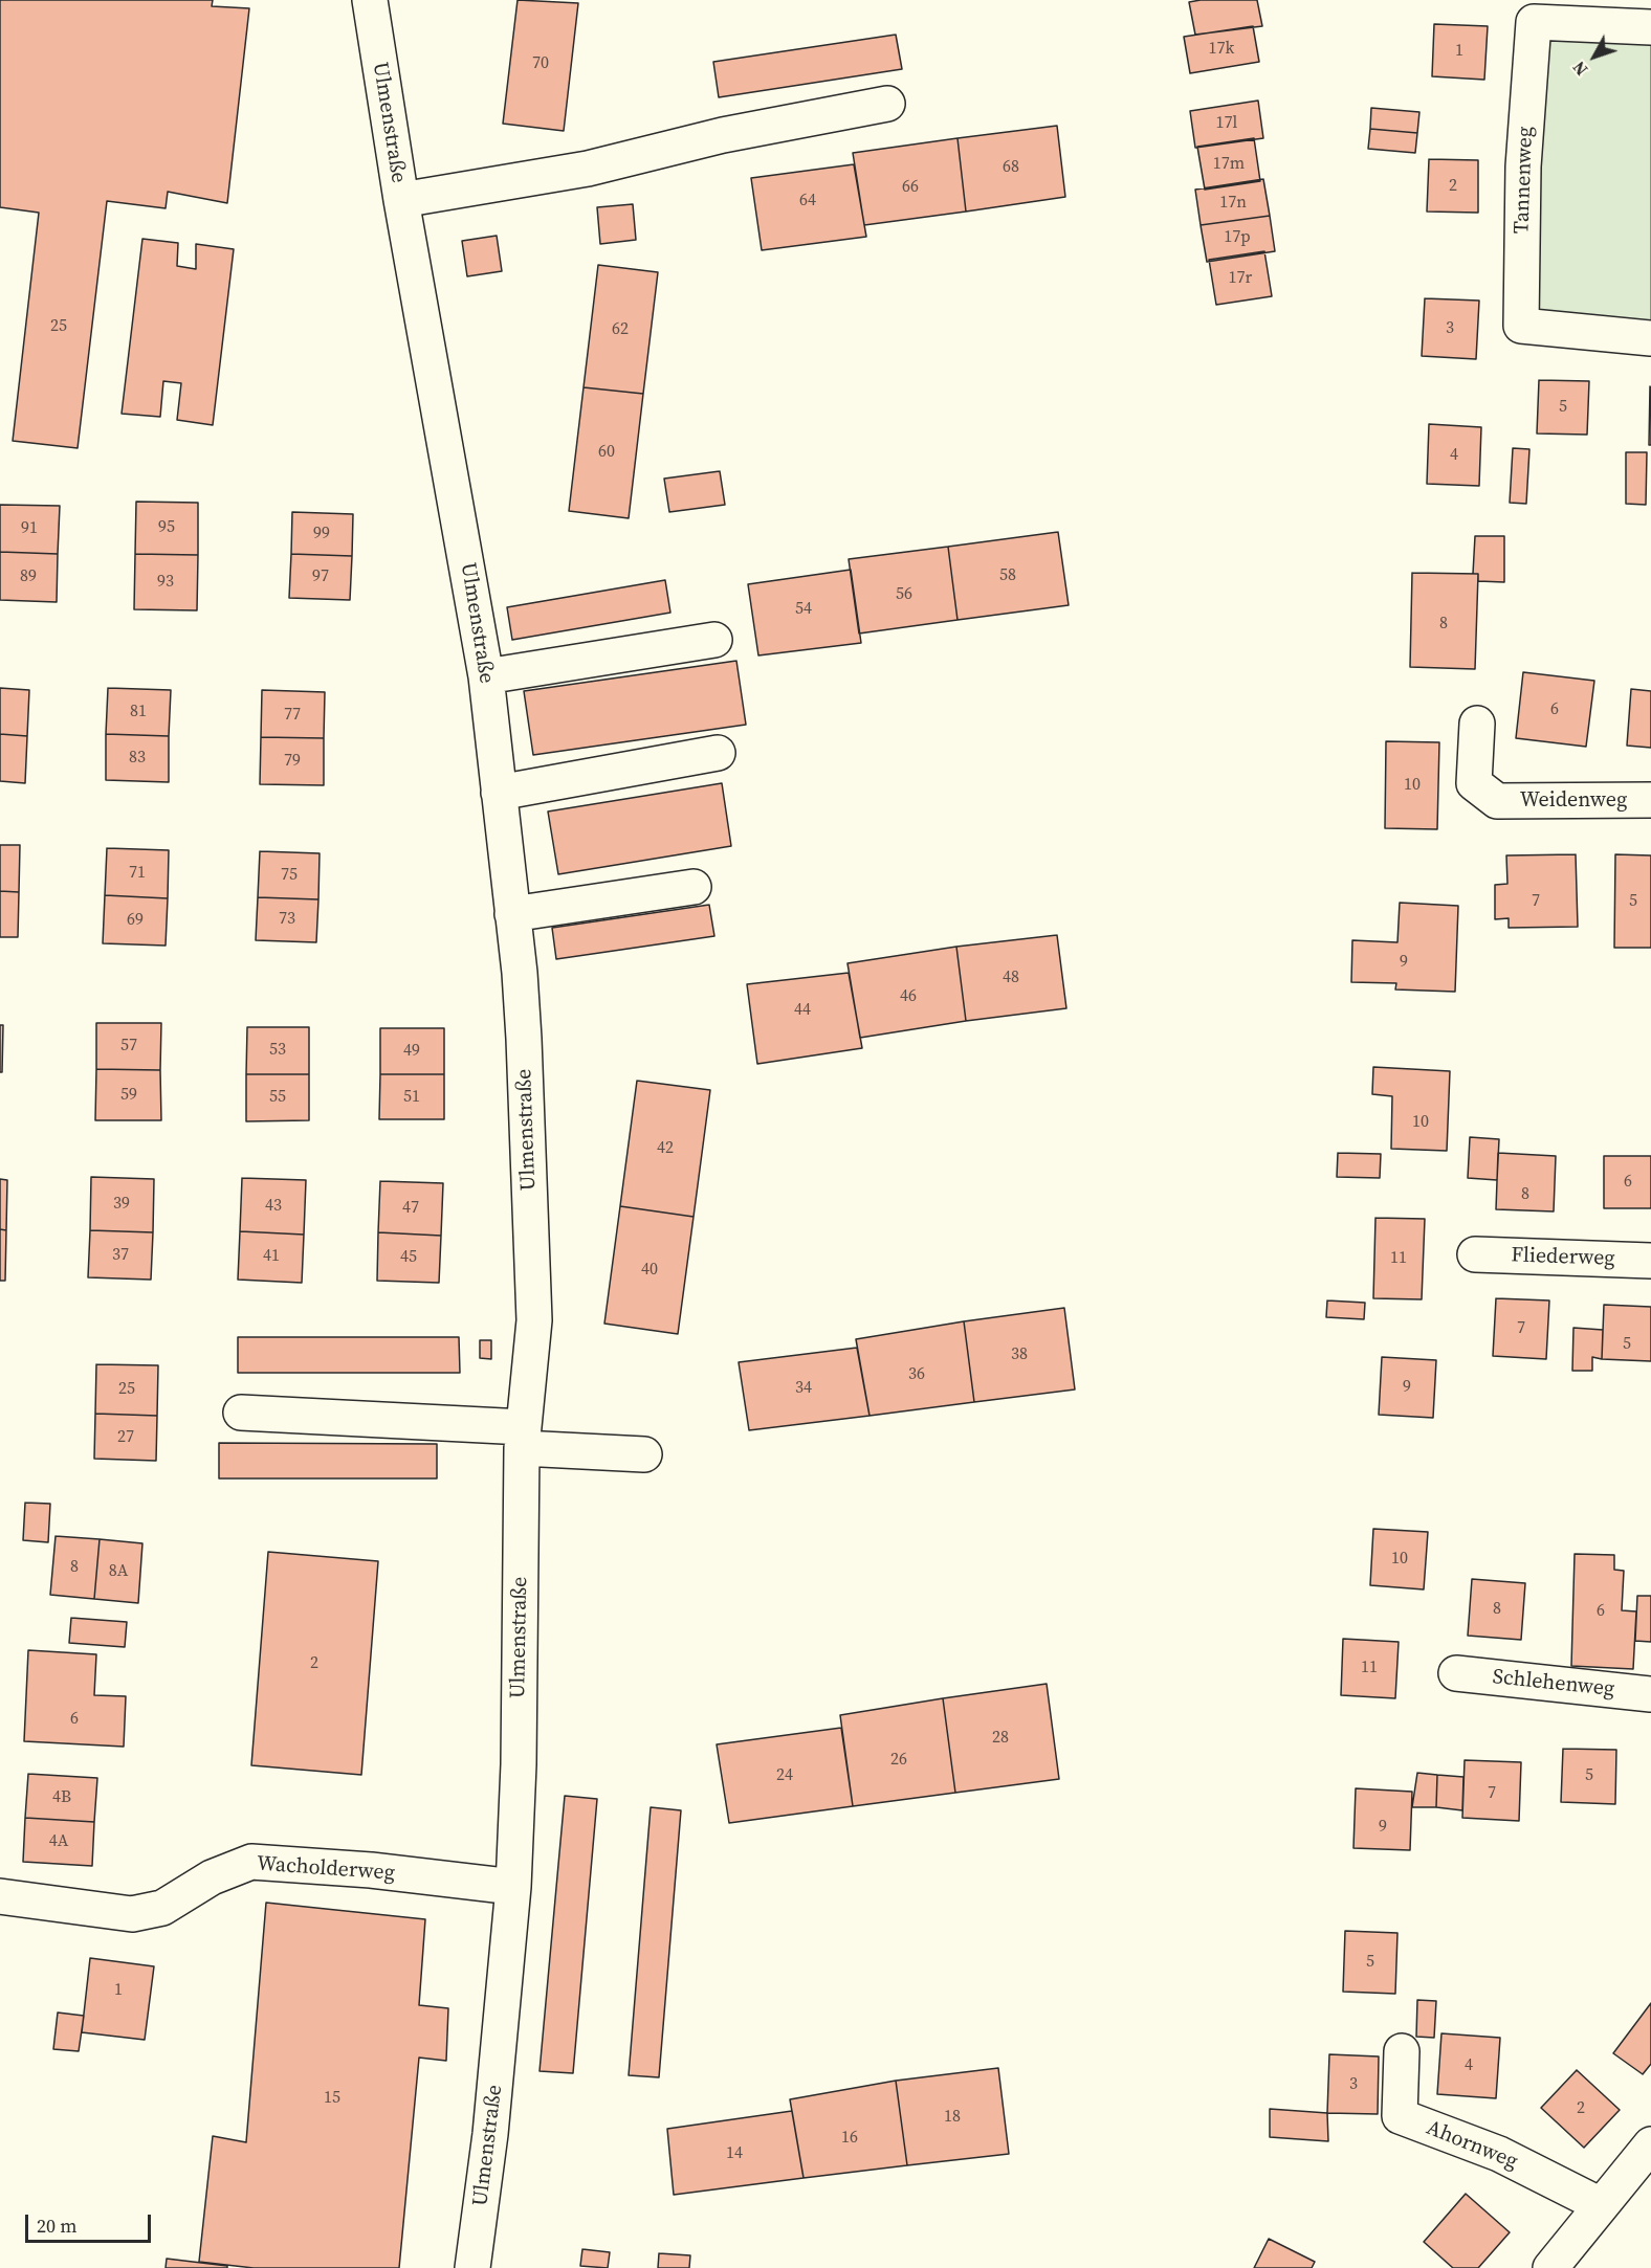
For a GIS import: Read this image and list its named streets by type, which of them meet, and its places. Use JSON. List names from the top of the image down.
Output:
{
  "streets": {
    "street": [
      "Ulmenstraße",
      "Tannenweg",
      "Weidenweg",
      "Fliederweg",
      "Schlehenweg",
      "Wacholderweg",
      "Ahornweg"
    ]
  },
  "crossings": [
    ["Ulmenstraße", "Wacholderweg"]
  ],
  "house_numbers": [
    "17k",
    "1",
    "70",
    "17l",
    "17m",
    "68",
    "2",
    "66",
    "64",
    "17n",
    "17p",
    "17r",
    "25",
    "3",
    "62",
    "5",
    "60",
    "4",
    "95",
    "91",
    "99",
    "58",
    "89",
    "97",
    "93",
    "56",
    "54",
    "8",
    "6",
    "81",
    "77",
    "83",
    "79",
    "10",
    "71",
    "75",
    "7",
    "5",
    "73",
    "69",
    "9",
    "48",
    "46",
    "44",
    "57",
    "53",
    "49",
    "59",
    "55",
    "51",
    "10",
    "42",
    "6",
    "8",
    "39",
    "43",
    "47",
    "37",
    "41",
    "45",
    "11",
    "40",
    "7",
    "5",
    "38",
    "36",
    "9",
    "34",
    "25",
    "27",
    "10",
    "8",
    "8A",
    "8",
    "6",
    "2",
    "11",
    "6",
    "28",
    "26",
    "24",
    "5",
    "7",
    "4B",
    "9",
    "4A",
    "5",
    "1",
    "4",
    "3",
    "15",
    "2",
    "18",
    "16",
    "14"
  ],
  "scale_bar": "20 m",
  "north": "bottom left"
}
